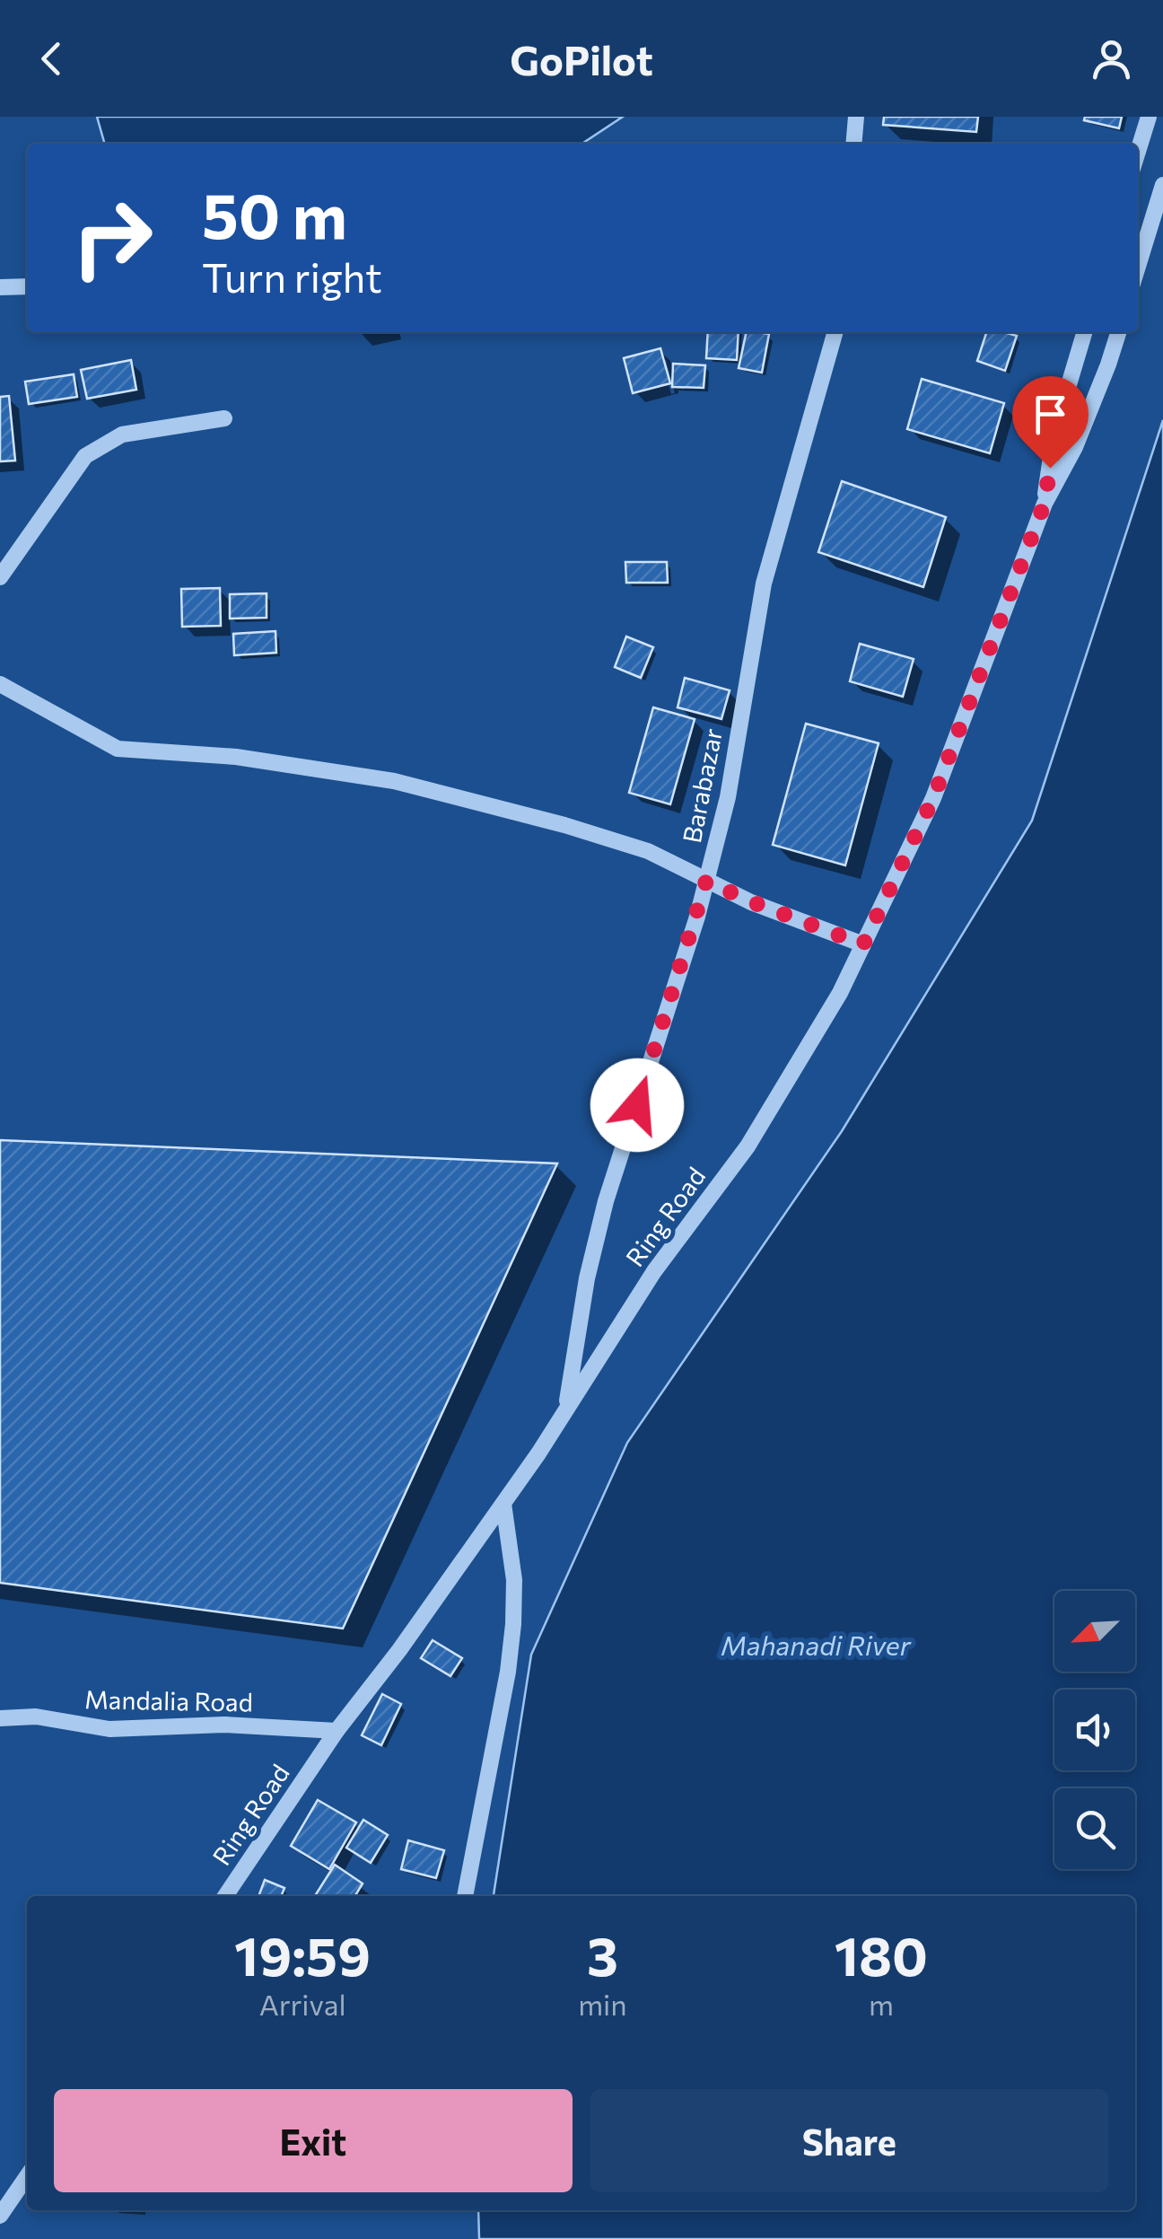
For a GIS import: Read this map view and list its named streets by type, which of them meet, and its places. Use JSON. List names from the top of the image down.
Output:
{
  "streets": {
    "street": ["Barabazar", "Ring Road", "Mandalia Road"]
  },
  "crossings": [
    ["Barabazar", "Ring Road"],
    ["Ring Road", "Mandalia Road"]
  ],
  "water": ["Mahanadi River"],
  "north": "bottom left",
  "page": {
    "header": "GoPilot",
    "turn": ["50 m", "Turn right"],
    "eta": [
      "19:59",
      "Arrival",
      "3",
      "min",
      "180",
      "m"
    ],
    "buttons": ["Exit", "Share"]
  }
}
